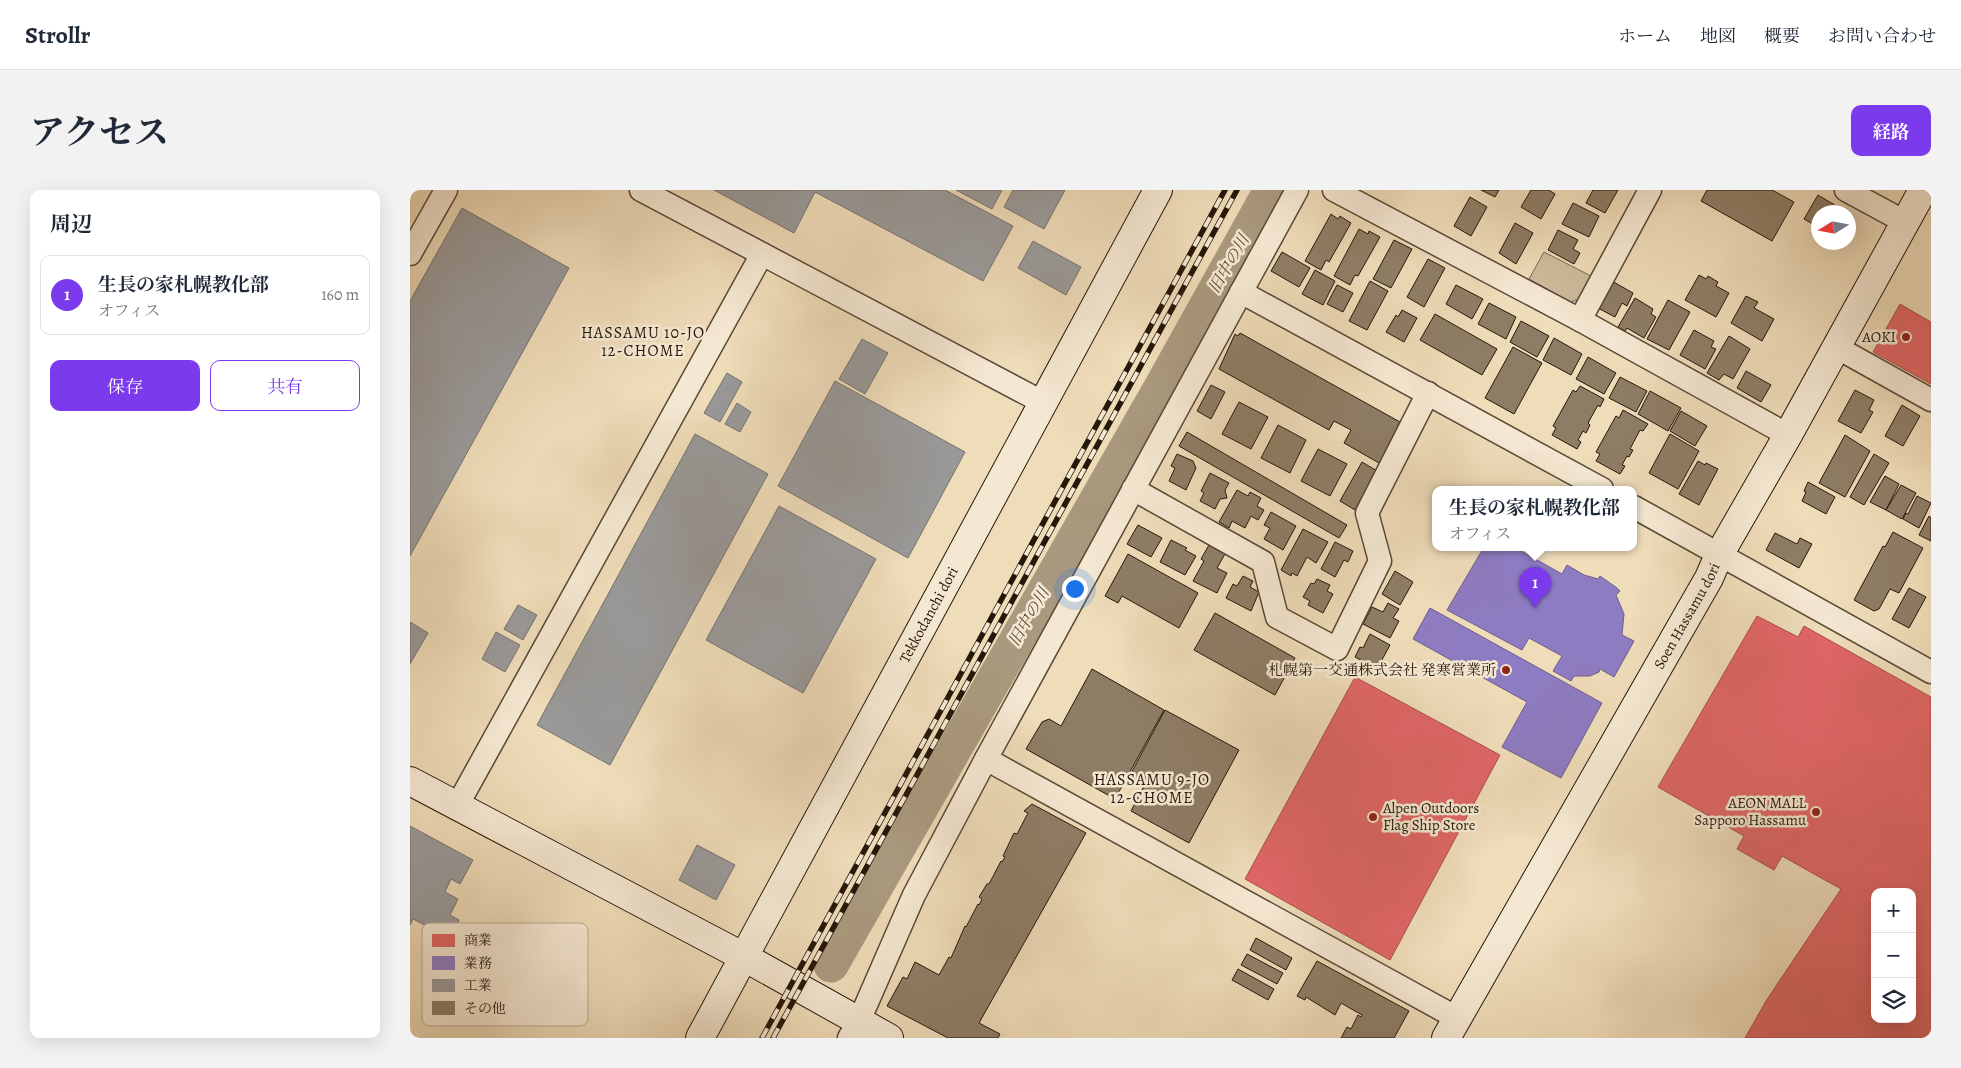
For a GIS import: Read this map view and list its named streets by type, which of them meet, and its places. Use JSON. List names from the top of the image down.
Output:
{
  "streets": {
    "street": ["Tekkodanchi dori", "Soen Hassamu dori"]
  },
  "districts": ["HASSAMU 10-JO 12-CHOME", "HASSAMU 9-JO 12-CHOME"],
  "water": ["旧中の川"],
  "places": [
    "AOKI",
    "札幌第一交通株式会社 発寒営業所",
    "AEON MALL Sapporo Hassamu",
    "Alpen Outdoors Flag Ship Store"
  ],
  "legend": [
    "商業",
    "業務",
    "工業",
    "その他"
  ],
  "north": "left",
  "page": {
    "header": "Strollr",
    "nav": [
      "ホーム",
      "地図",
      "概要",
      "お問い合わせ"
    ],
    "title": "アクセス",
    "buttons": [
      "経路",
      ["保存", "共有"]
    ],
    "heading": "周辺",
    "list": [
      {
        "mark": "1",
        "name": "生長の家札幌教化部",
        "note": "オフィス",
        "value": "160 m"
      }
    ],
    "popup": ["生長の家札幌教化部", "オフィス"],
    "pins": "1",
    "map_buttons": ["+", "−"]
  }
}
